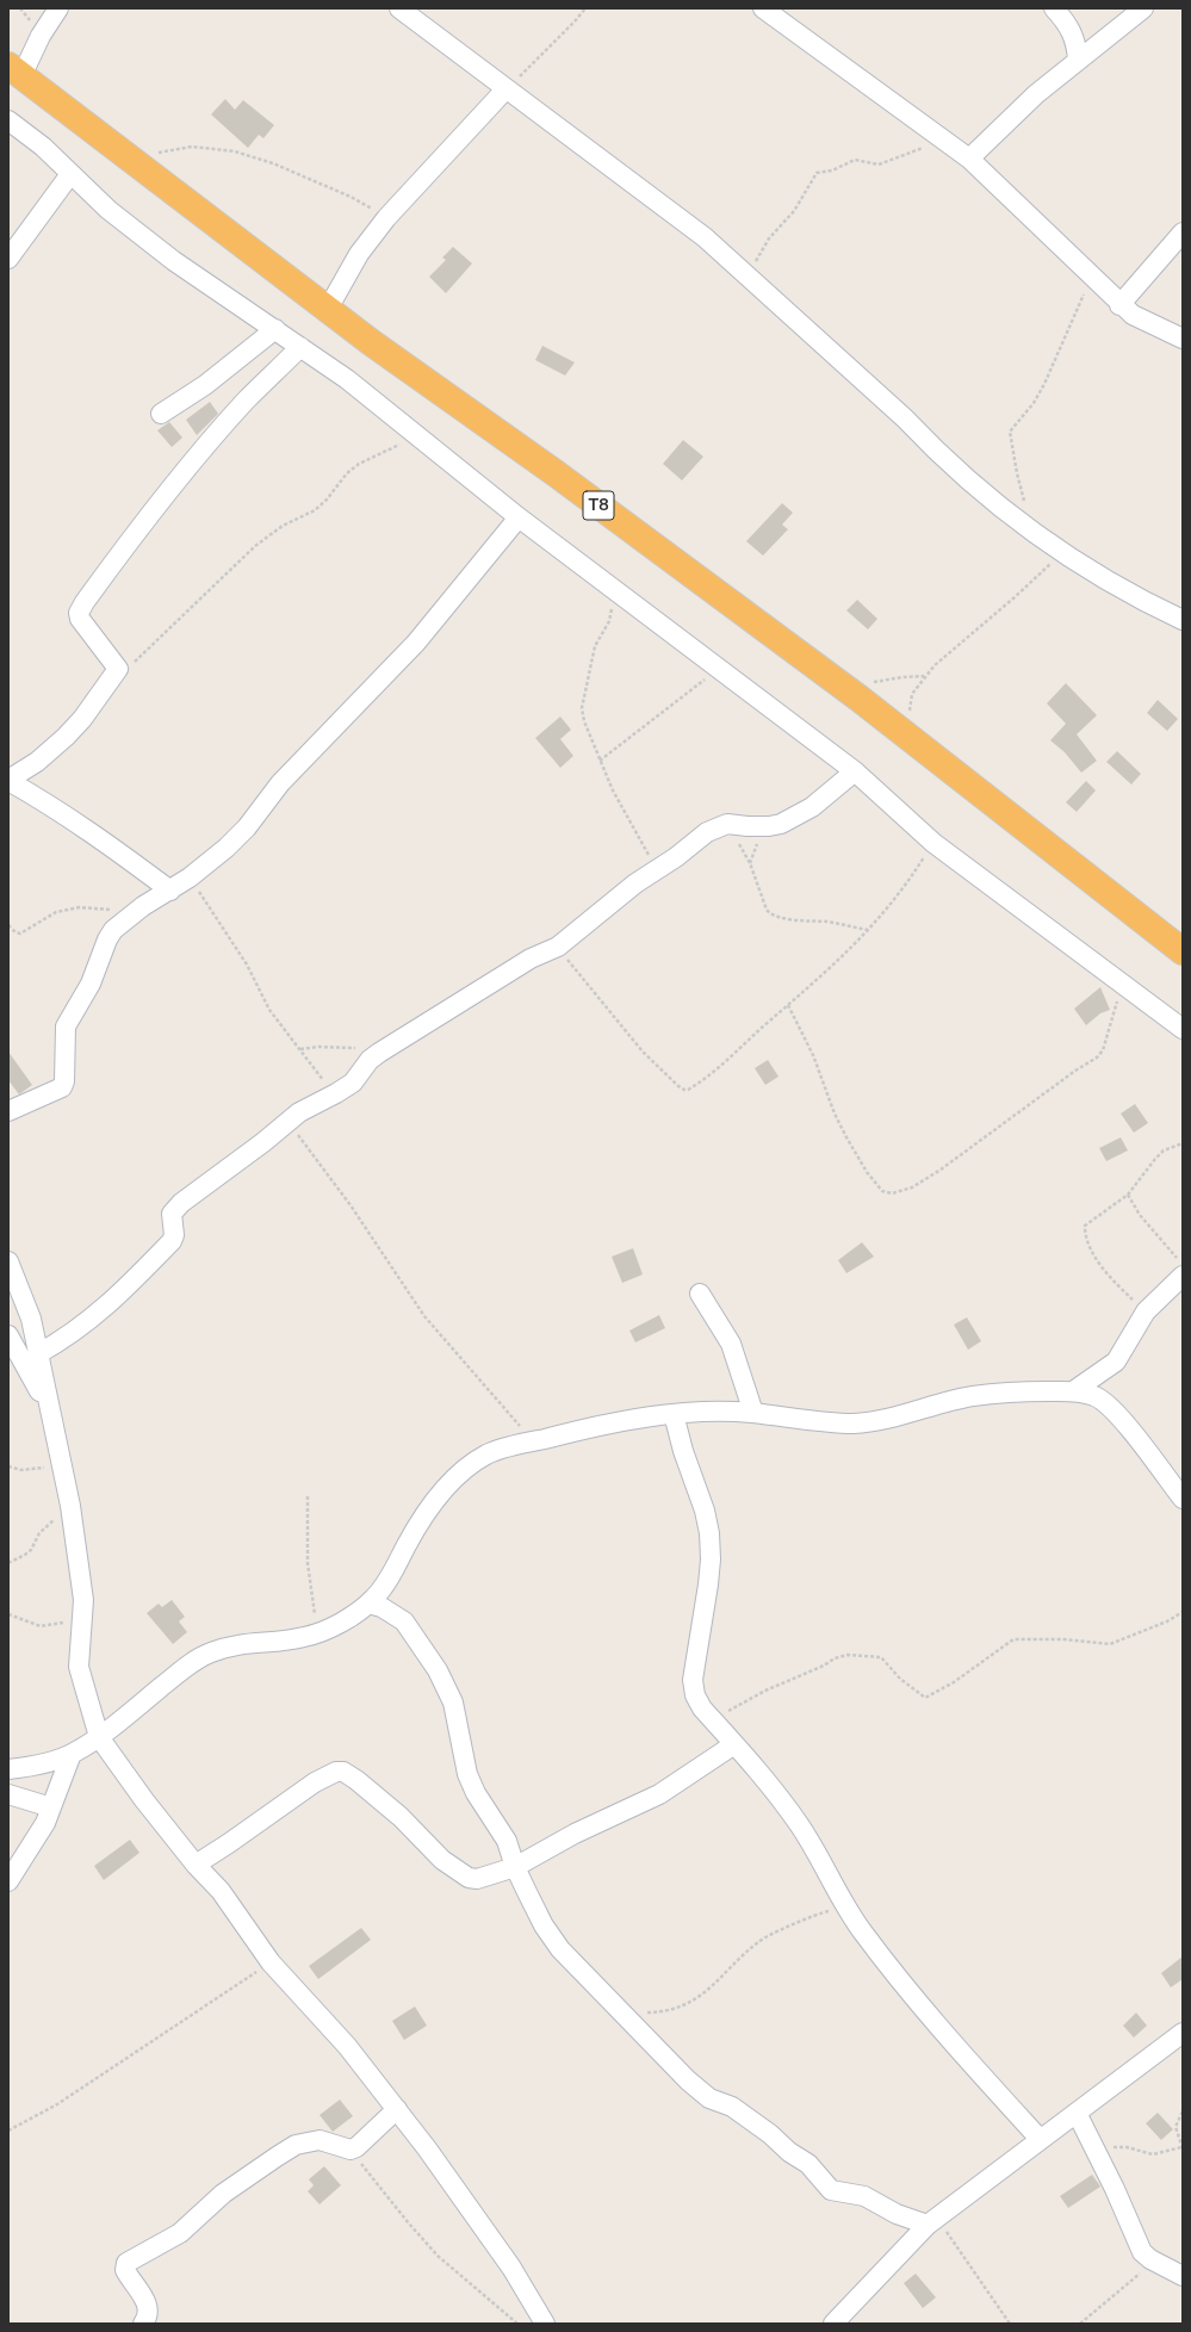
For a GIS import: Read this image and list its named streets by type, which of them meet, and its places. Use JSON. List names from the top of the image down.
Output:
{
  "streets": {
    "highway": ["T8"]
  }
}
